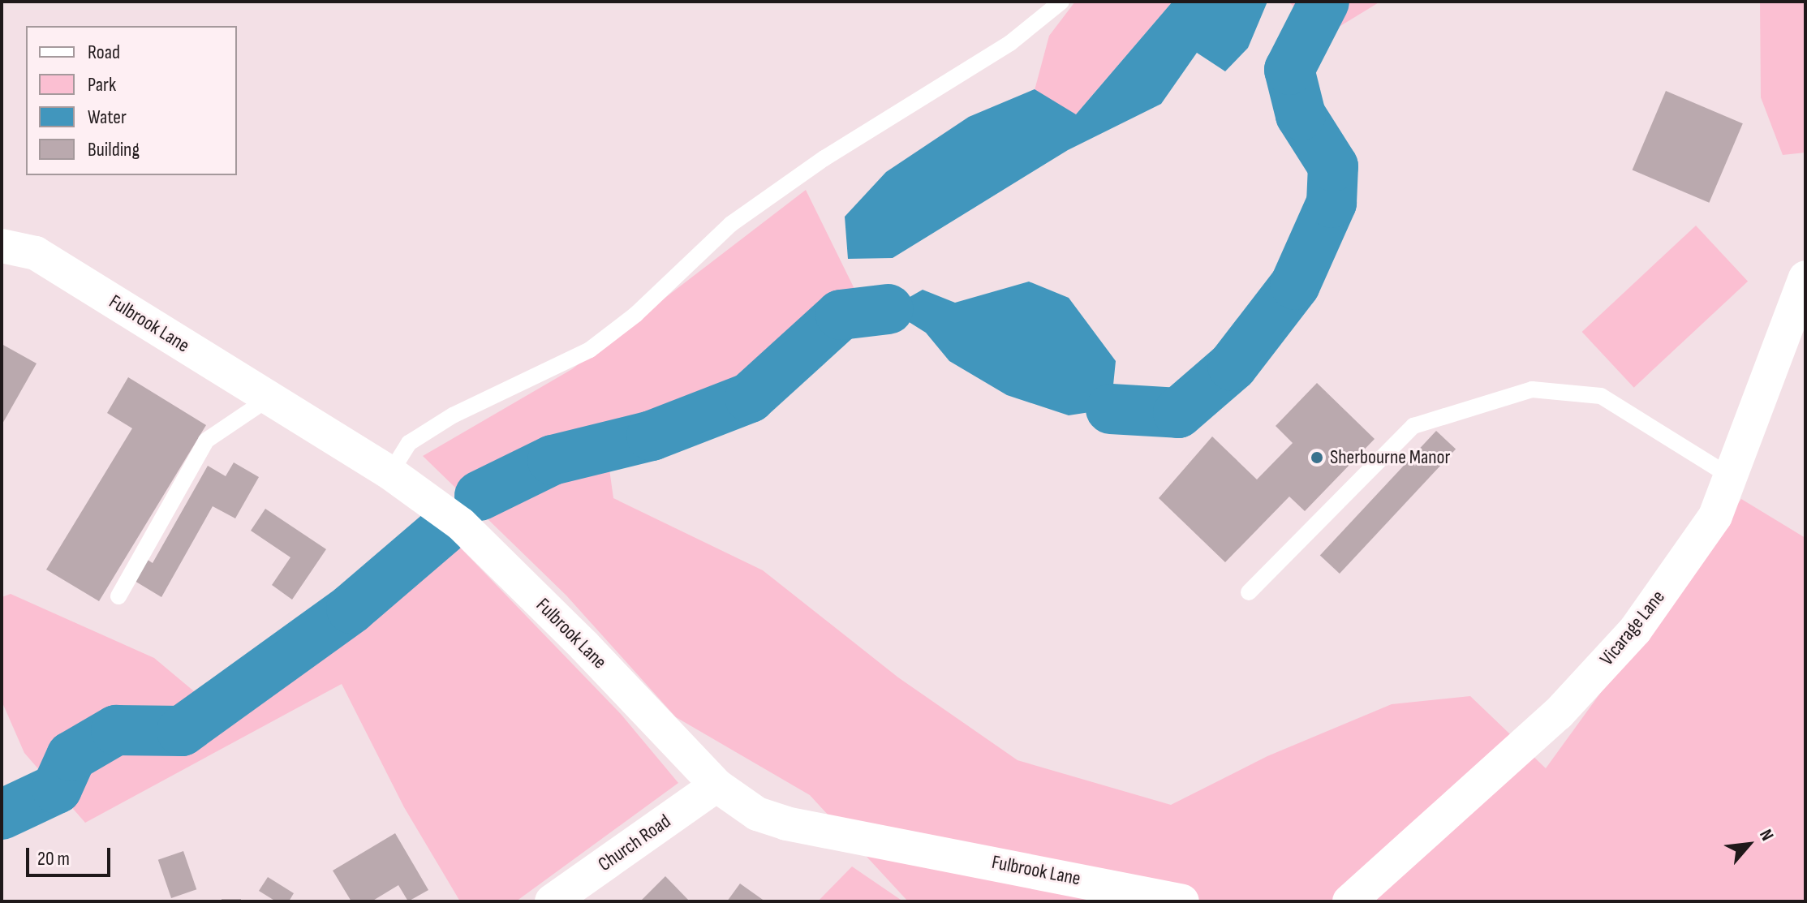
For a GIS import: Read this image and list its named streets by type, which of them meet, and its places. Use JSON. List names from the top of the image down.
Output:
{
  "streets": {
    "street": ["Fulbrook Lane", "Vicarage Lane", "Church Road"]
  },
  "crossings": [
    ["Fulbrook Lane", "Church Road"]
  ],
  "places": ["Sherbourne Manor"],
  "legend": [
    "Road",
    "Park",
    "Water",
    "Building"
  ],
  "scale_bar": "20 m",
  "north": "top right"
}
